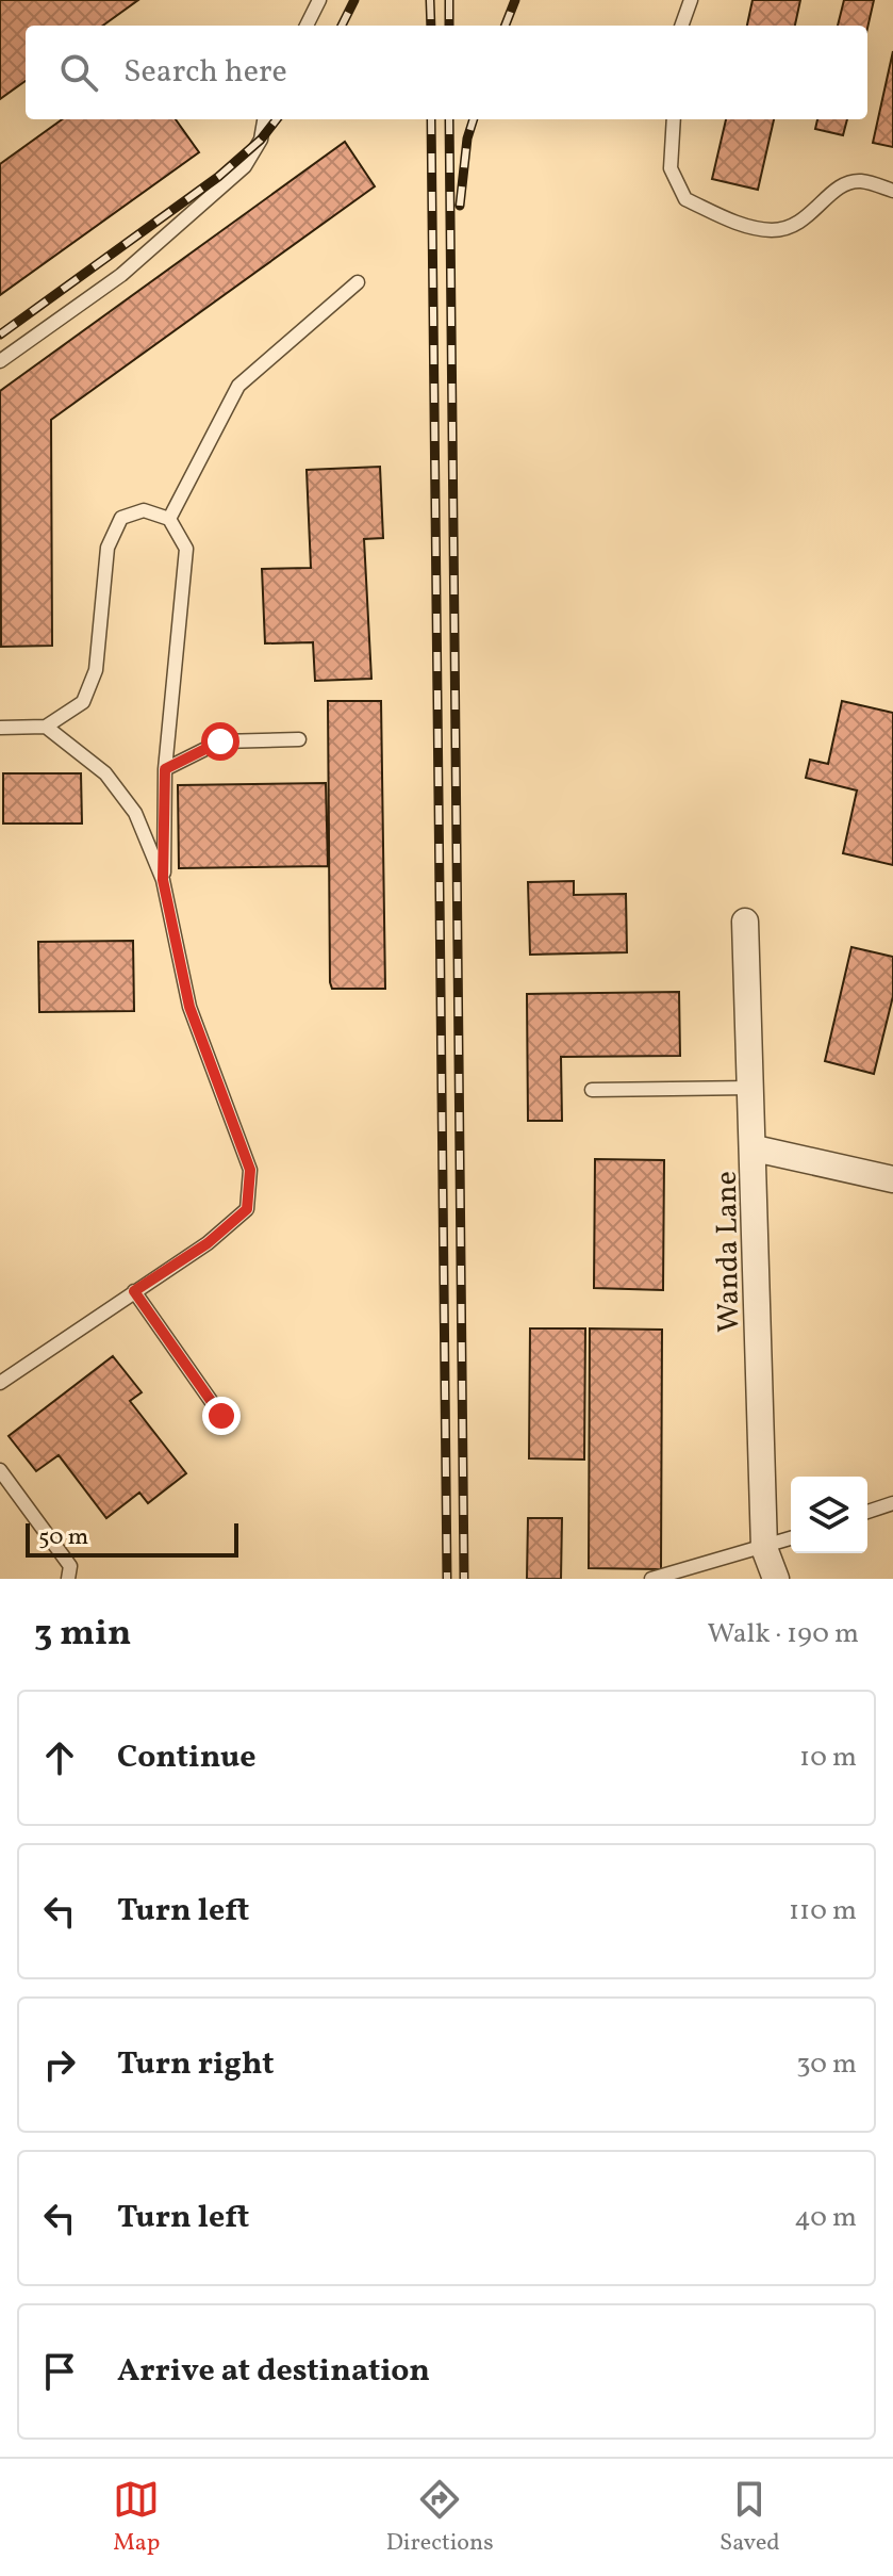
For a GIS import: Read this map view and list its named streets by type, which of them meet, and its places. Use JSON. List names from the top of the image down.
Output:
{
  "streets": {
    "street": ["Wanda Lane"]
  },
  "scale_bar": "50 m",
  "page": {
    "search": "Search here",
    "scale": "50 m",
    "heading": ["3 min", "Walk · 190 m"],
    "list": [
      ["Continue", "10 m"],
      ["Turn left", "110 m"],
      ["Turn right", "30 m"],
      ["Turn left", "40 m"],
      "Arrive at destination"
    ],
    "nav": ["Map", "Directions", "Saved"]
  }
}
